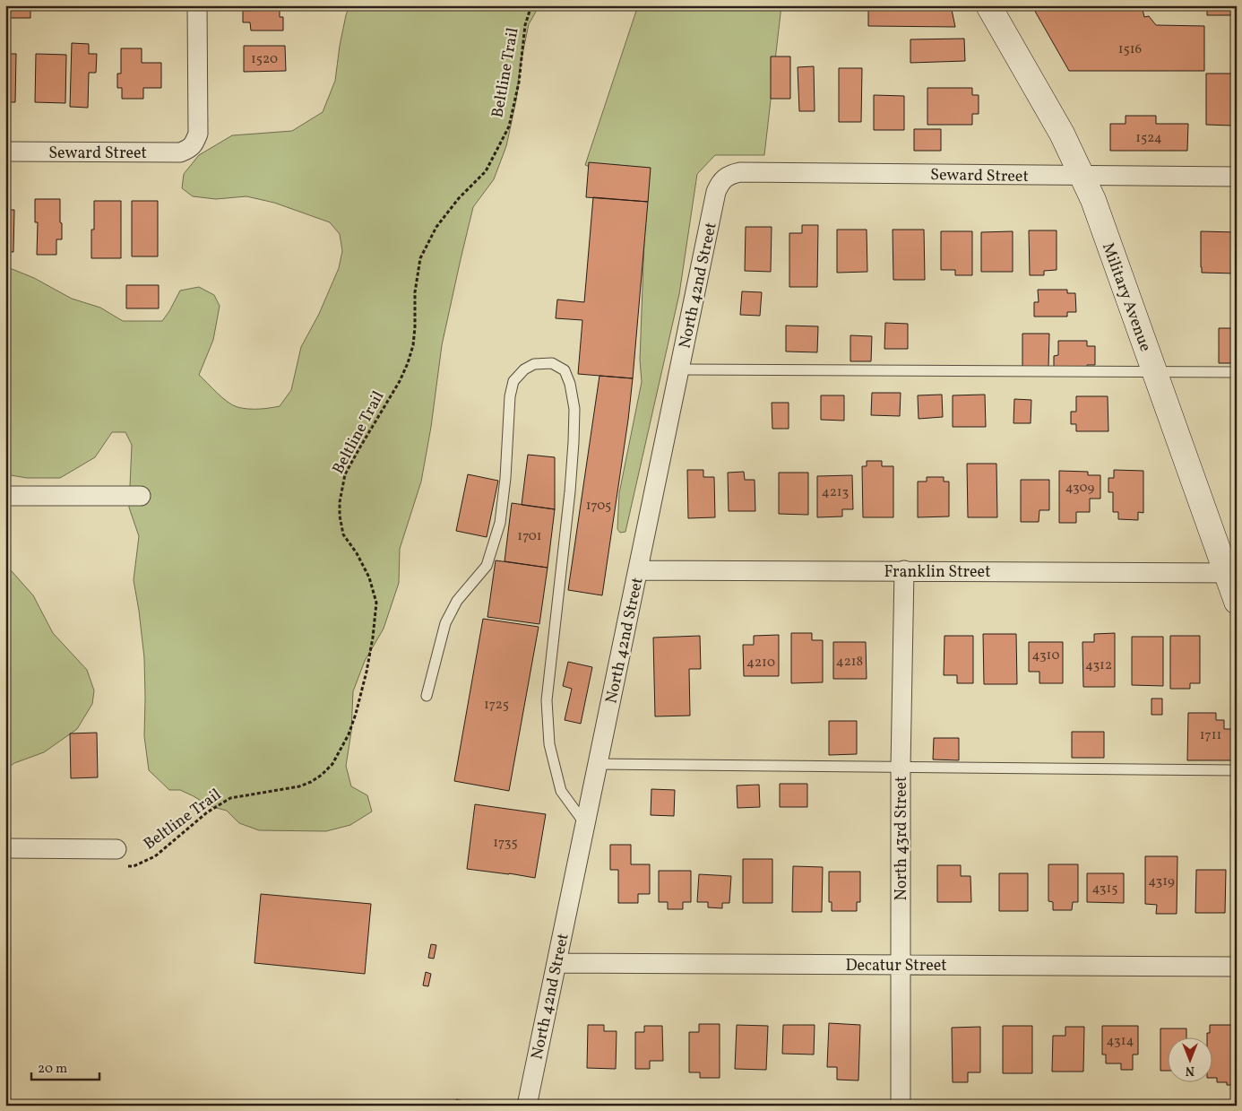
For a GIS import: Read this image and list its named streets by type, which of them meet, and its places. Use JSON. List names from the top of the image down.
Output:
{
  "streets": {
    "street": [
      "Seward Street",
      "North 42nd Street",
      "Military Avenue",
      "Franklin Street",
      "North 43rd Street",
      "Decatur Street"
    ],
    "path": ["Beltline Trail"]
  },
  "crossings": [
    ["Seward Street", "North 42nd Street"],
    ["Seward Street", "Military Avenue"],
    ["North 42nd Street", "Franklin Street"],
    ["North 42nd Street", "Decatur Street"],
    ["Military Avenue", "Franklin Street"],
    ["Franklin Street", "North 43rd Street"],
    ["North 43rd Street", "Decatur Street"]
  ],
  "house_numbers": [
    "1516",
    "1520",
    "1524",
    "4309",
    "4213",
    "1705",
    "1701",
    "4310",
    "4218",
    "4210",
    "4312",
    "1725",
    "1711",
    "1735",
    "4319",
    "4315",
    "4314"
  ],
  "scale_bar": "20 m",
  "north": "bottom"
}
